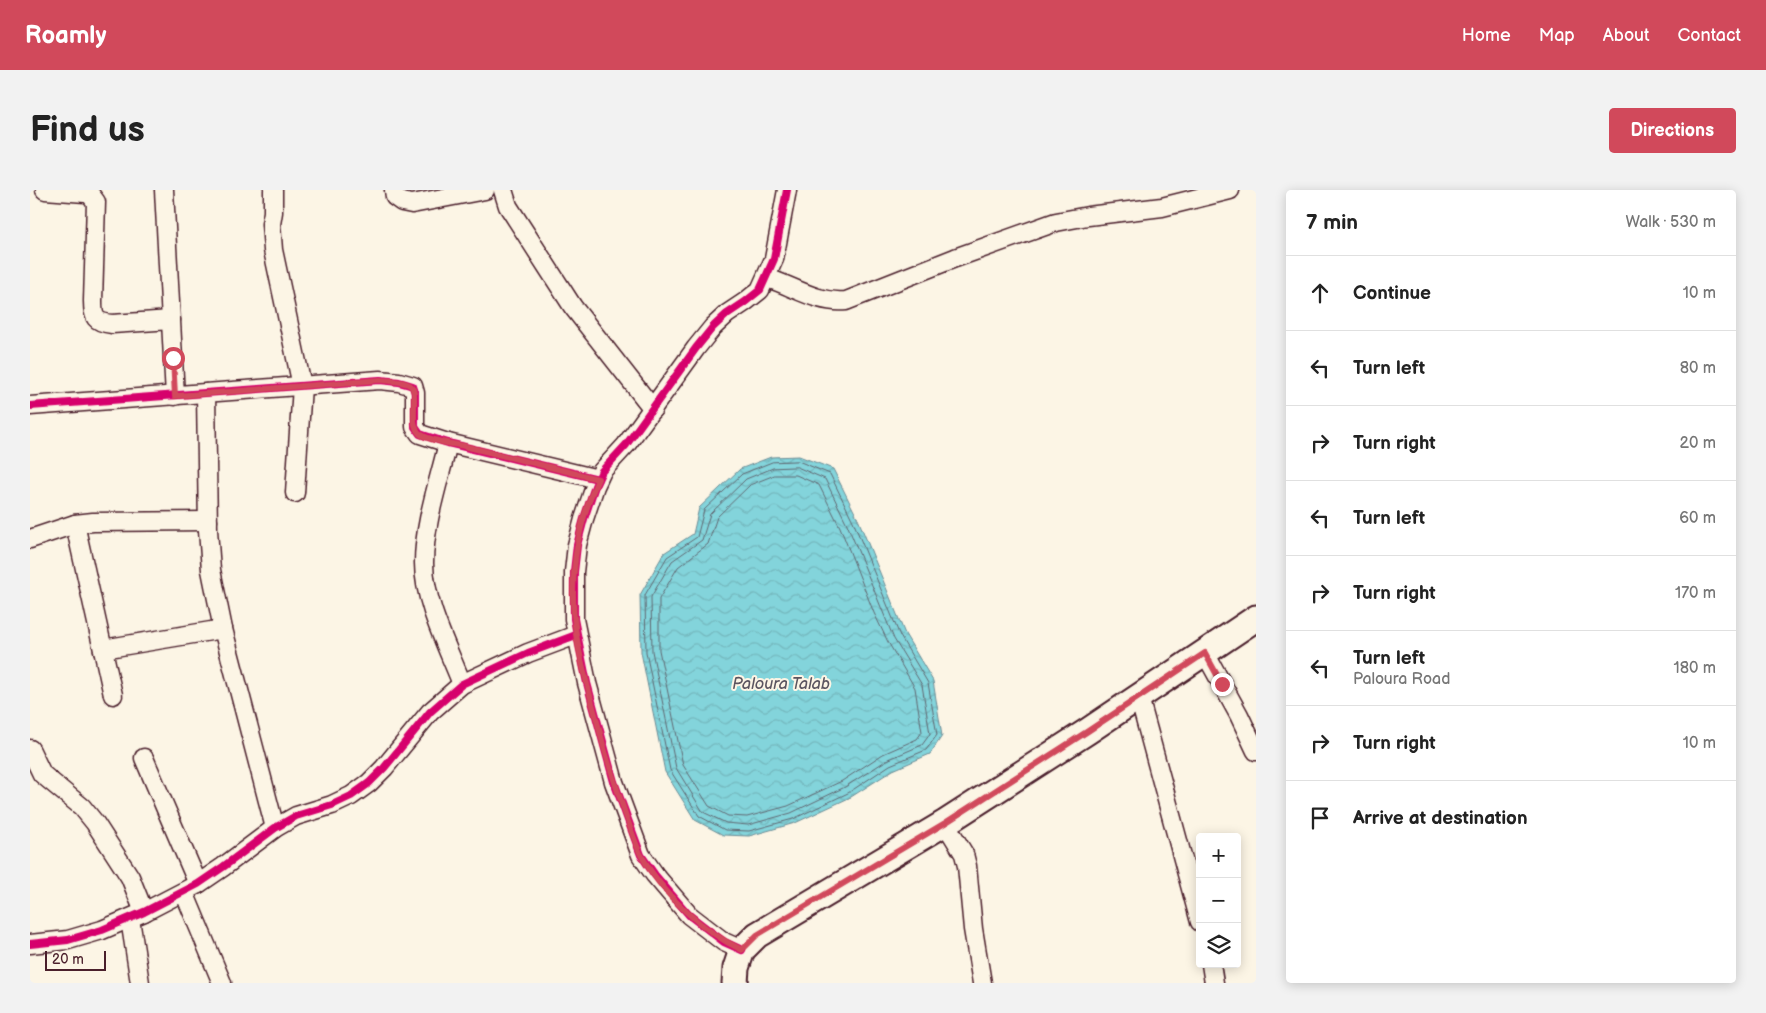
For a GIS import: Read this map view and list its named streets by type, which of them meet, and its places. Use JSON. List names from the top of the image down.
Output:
{
  "water": ["Paloura Talab"],
  "scale_bar": "20 m",
  "page": {
    "header": "Roamly",
    "nav": [
      "Home",
      "Map",
      "About",
      "Contact"
    ],
    "buttons": "Directions",
    "title": "Find us",
    "heading": ["7 min", "Walk · 530 m"],
    "list": [
      ["Continue", "10 m"],
      ["Turn left", "80 m"],
      ["Turn right", "20 m"],
      ["Turn left", "60 m"],
      ["Turn right", "170 m"],
      ["Turn left", "Paloura Road", "180 m"],
      ["Turn right", "10 m"],
      "Arrive at destination"
    ],
    "map_buttons": ["+", "−"],
    "scale": "20 m"
  }
}
